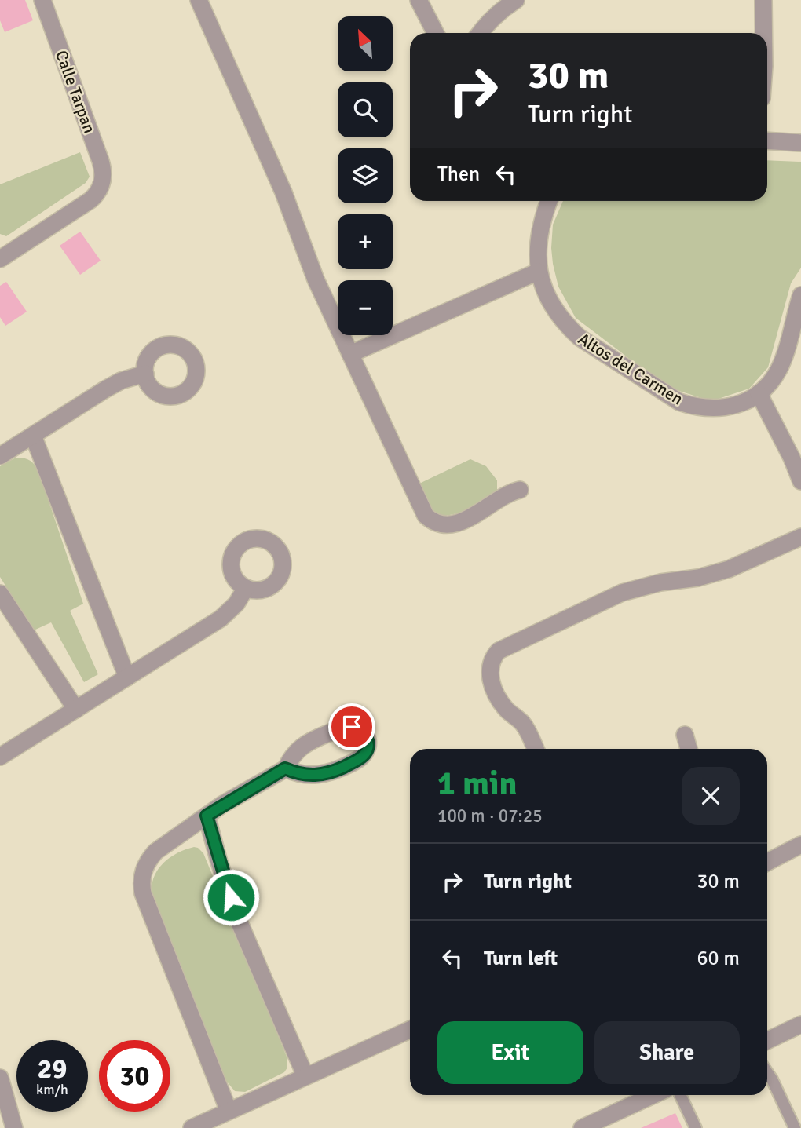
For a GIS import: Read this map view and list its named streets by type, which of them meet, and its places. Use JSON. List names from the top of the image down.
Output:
{
  "streets": {
    "street": ["Calle Tarpan", "Altos del Carmen"]
  },
  "north": "top left",
  "page": {
    "map_buttons": ["+", "−"],
    "turn": ["30 m", "Turn right"],
    "then": "Then",
    "heading": ["1 min", "100 m · 07:25"],
    "list": [
      {
        "name": "Turn right",
        "value": "30 m"
      },
      {
        "name": "Turn left",
        "value": "60 m"
      }
    ],
    "buttons": ["Exit", "Share"],
    "speed": "29 km/h",
    "limit": "30"
  }
}
